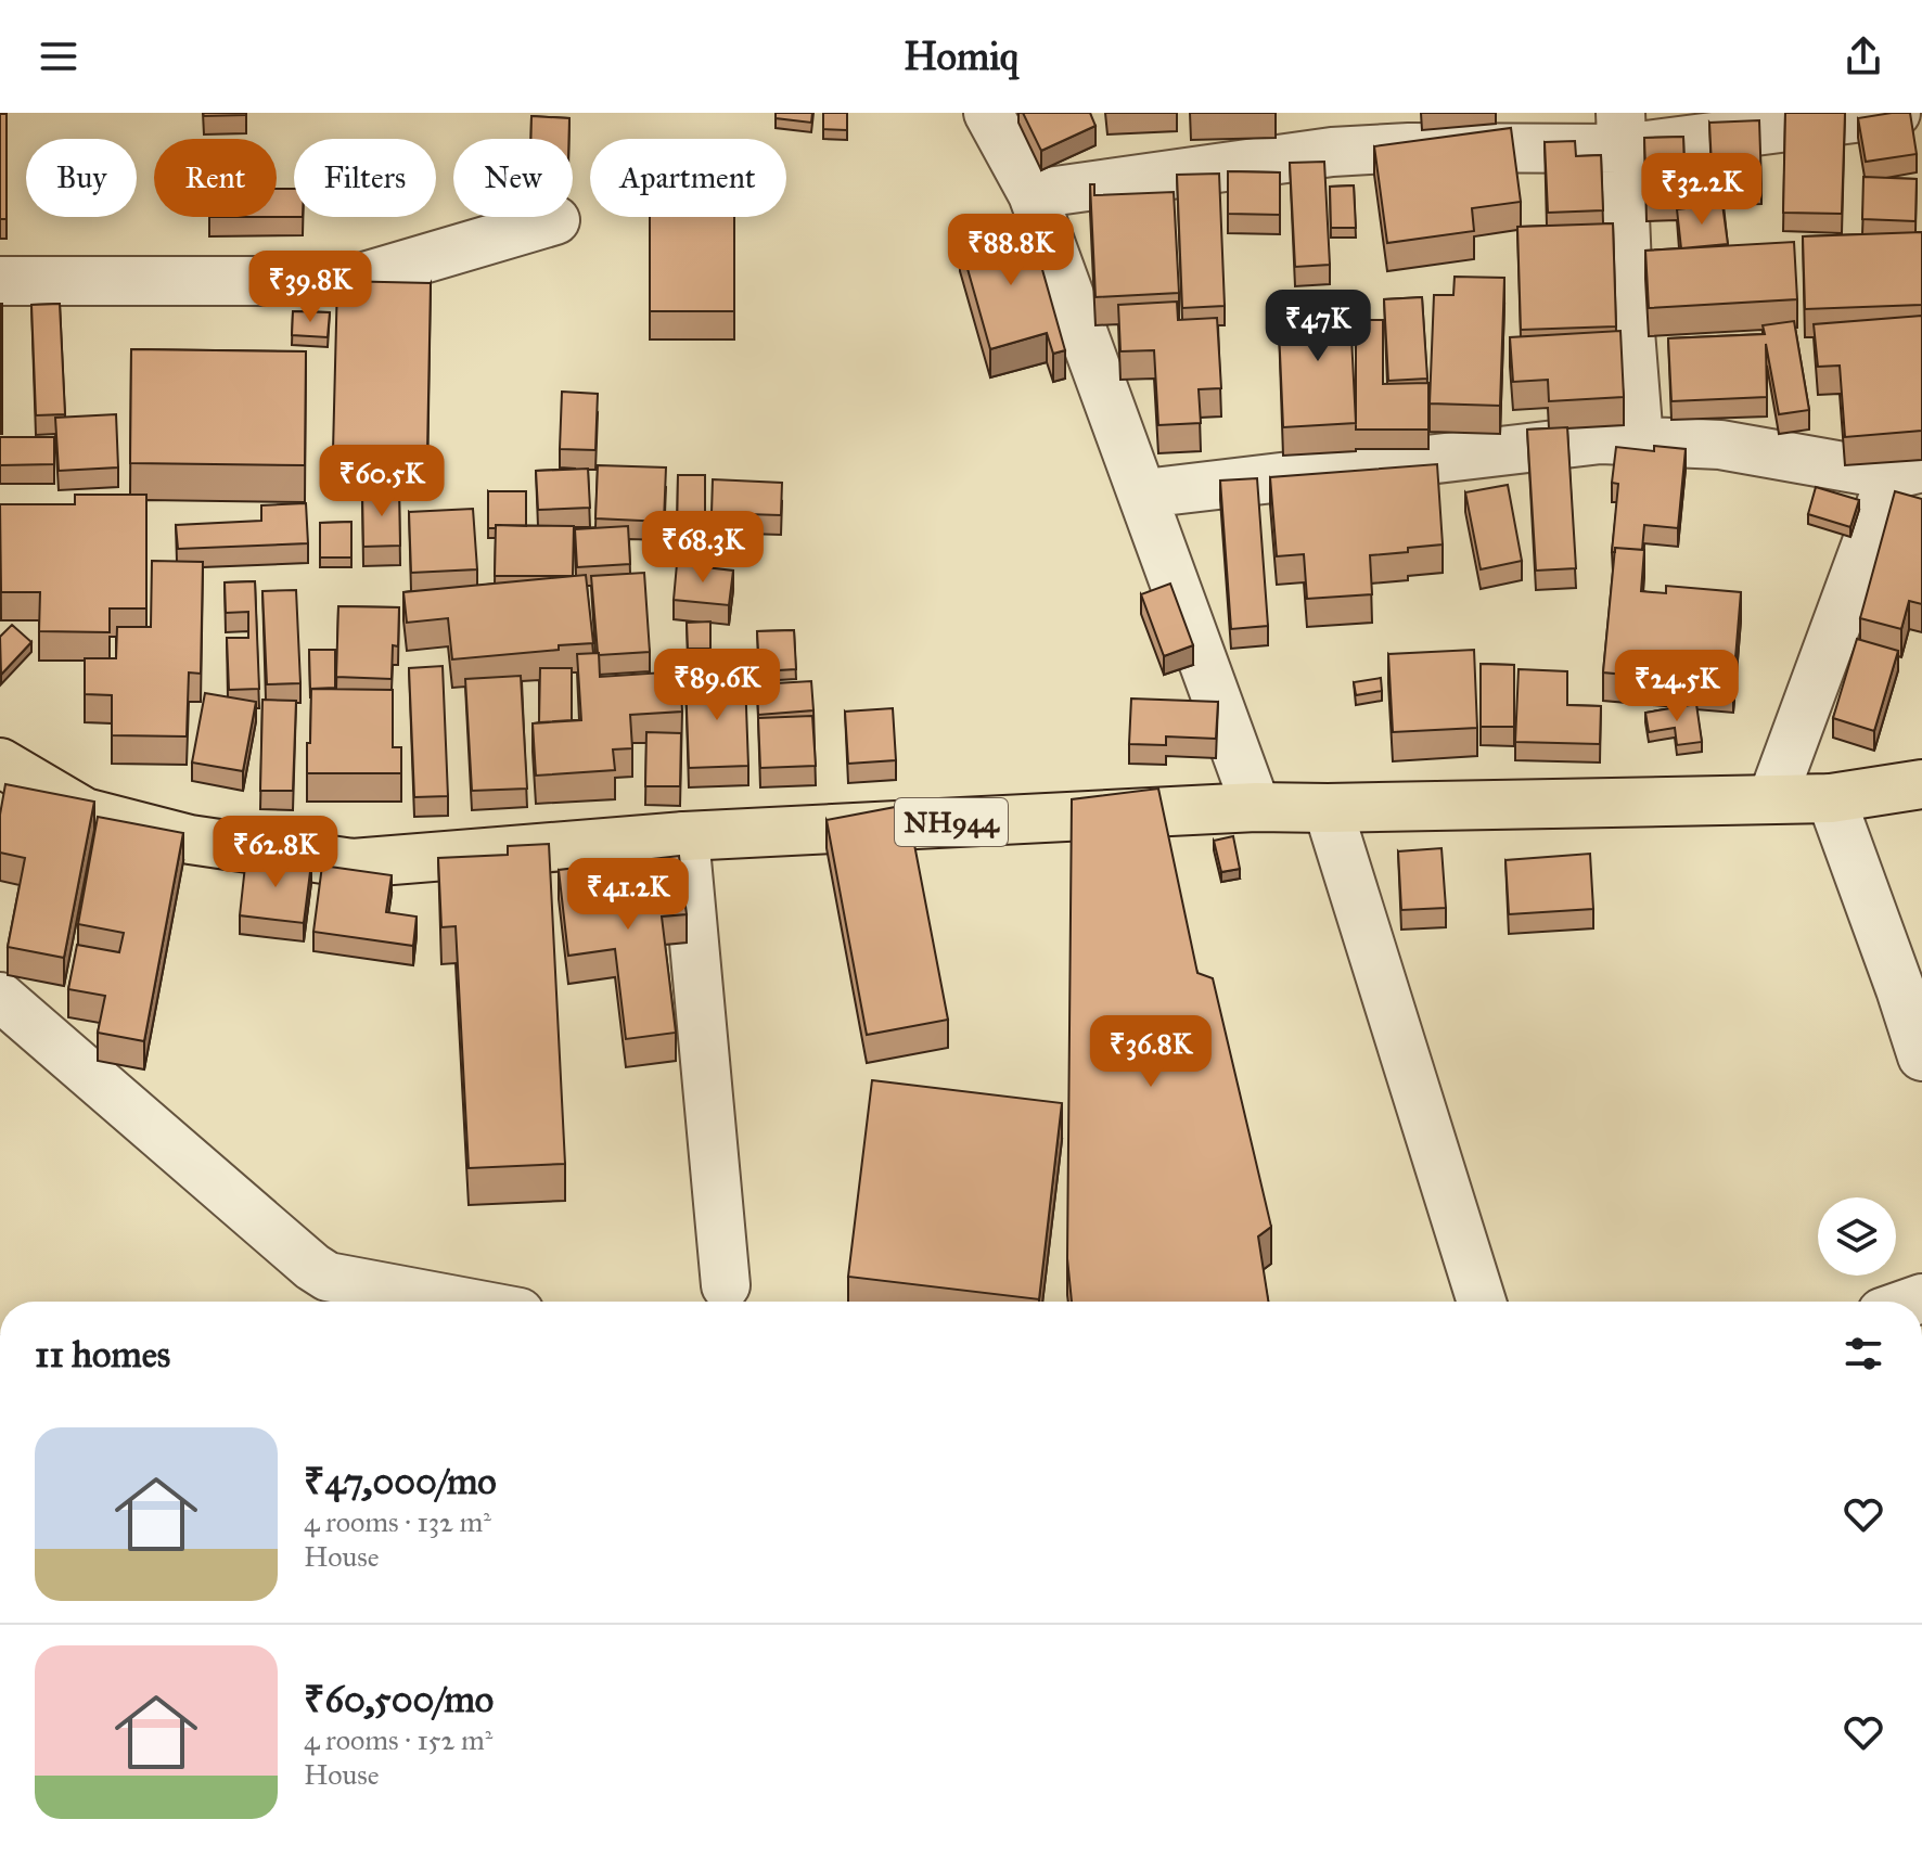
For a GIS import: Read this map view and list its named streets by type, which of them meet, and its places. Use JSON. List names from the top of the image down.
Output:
{
  "streets": {
    "highway": ["NH944"]
  },
  "page": {
    "header": "Homiq",
    "chip": [
      "Buy",
      "Rent",
      "Filters",
      "New",
      "Apartment"
    ],
    "price": [
      "₹32.2K",
      "₹88.8K",
      "₹39.8K",
      "₹47K",
      "₹60.5K",
      "₹68.3K",
      "₹89.6K",
      "₹24.5K",
      "₹62.8K",
      "₹41.2K",
      "₹36.8K"
    ],
    "heading": "11 homes",
    "list": [
      {
        "name": "₹47,000/mo",
        "note": "4 rooms · 132 m² · House"
      },
      {
        "name": "₹60,500/mo",
        "note": "4 rooms · 152 m² · House"
      }
    ]
  }
}
